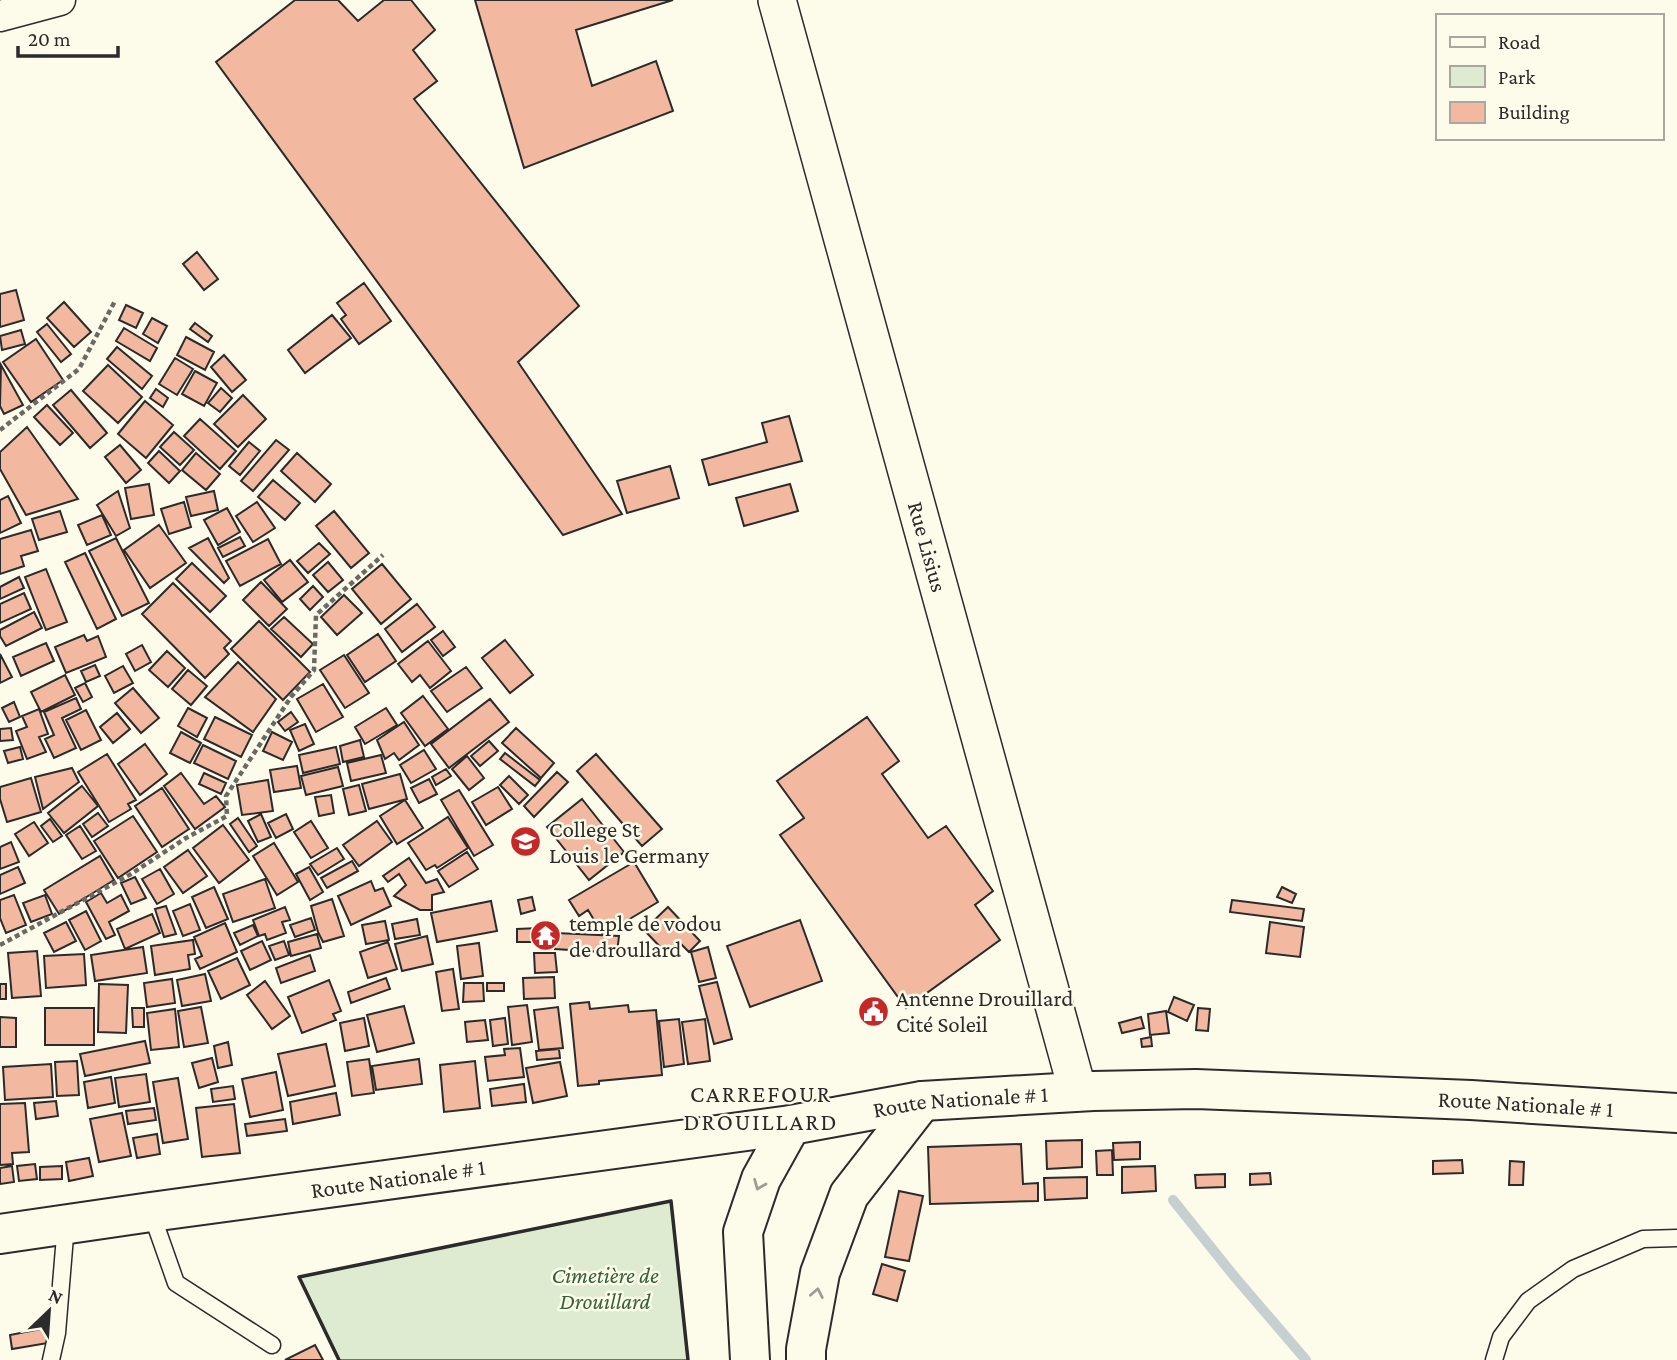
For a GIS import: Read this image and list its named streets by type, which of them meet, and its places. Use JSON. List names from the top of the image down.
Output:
{
  "streets": {
    "main road": ["Route Nationale # 1"],
    "street": ["Rue Lisius"]
  },
  "crossings": [
    ["Rue Lisius", "Route Nationale # 1"]
  ],
  "districts": ["CARREFOUR DROUILLARD"],
  "parks": ["Cimetière de Drouillard"],
  "places": {
    "school or university": ["College St Louis le Germany"],
    "temple": ["temple de vodou de droullard"],
    "public building": ["Antenne Drouillard Cité Soleil"]
  },
  "legend": ["Road", "Park", "Building"],
  "scale_bar": "20 m",
  "north": "top right"
}
